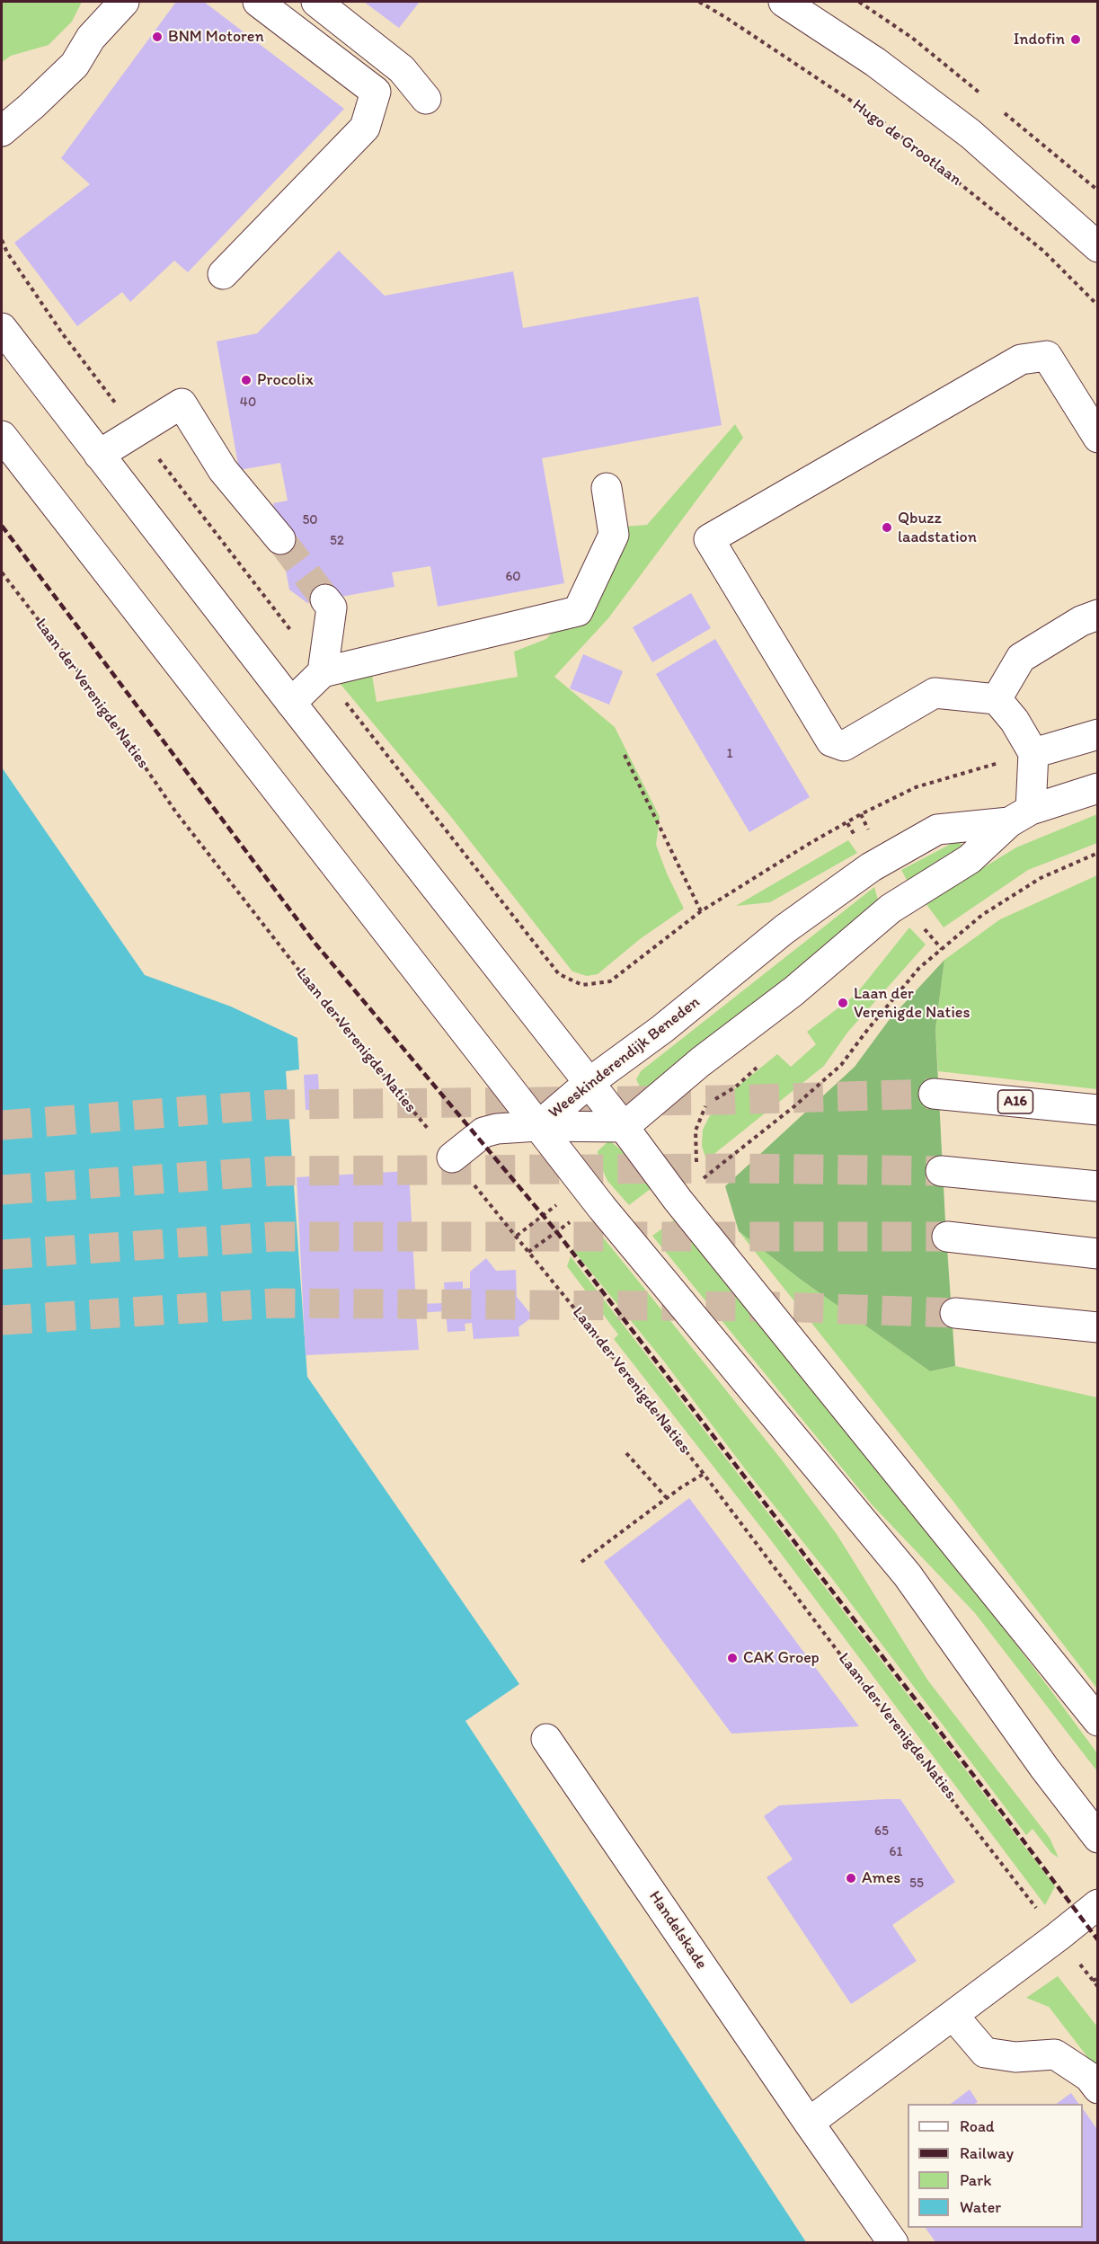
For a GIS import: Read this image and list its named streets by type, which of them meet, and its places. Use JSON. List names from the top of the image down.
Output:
{
  "streets": {
    "main road": ["Weeskinderendijk Beneden", "A16", "Handelskade"],
    "path": ["Hugo de Grootlaan", "Laan der Verenigde Naties"]
  },
  "places": [
    "BNM Motoren",
    "Indofin",
    "Procolix",
    "Qbuzz laadstation",
    "Laan der Verenigde Naties",
    "CAK Groep",
    "Ames"
  ],
  "house_numbers": [
    "40",
    "50",
    "52",
    "60",
    "1",
    "65",
    "61",
    "55"
  ],
  "legend": [
    "Road",
    "Railway",
    "Park",
    "Water"
  ]
}
